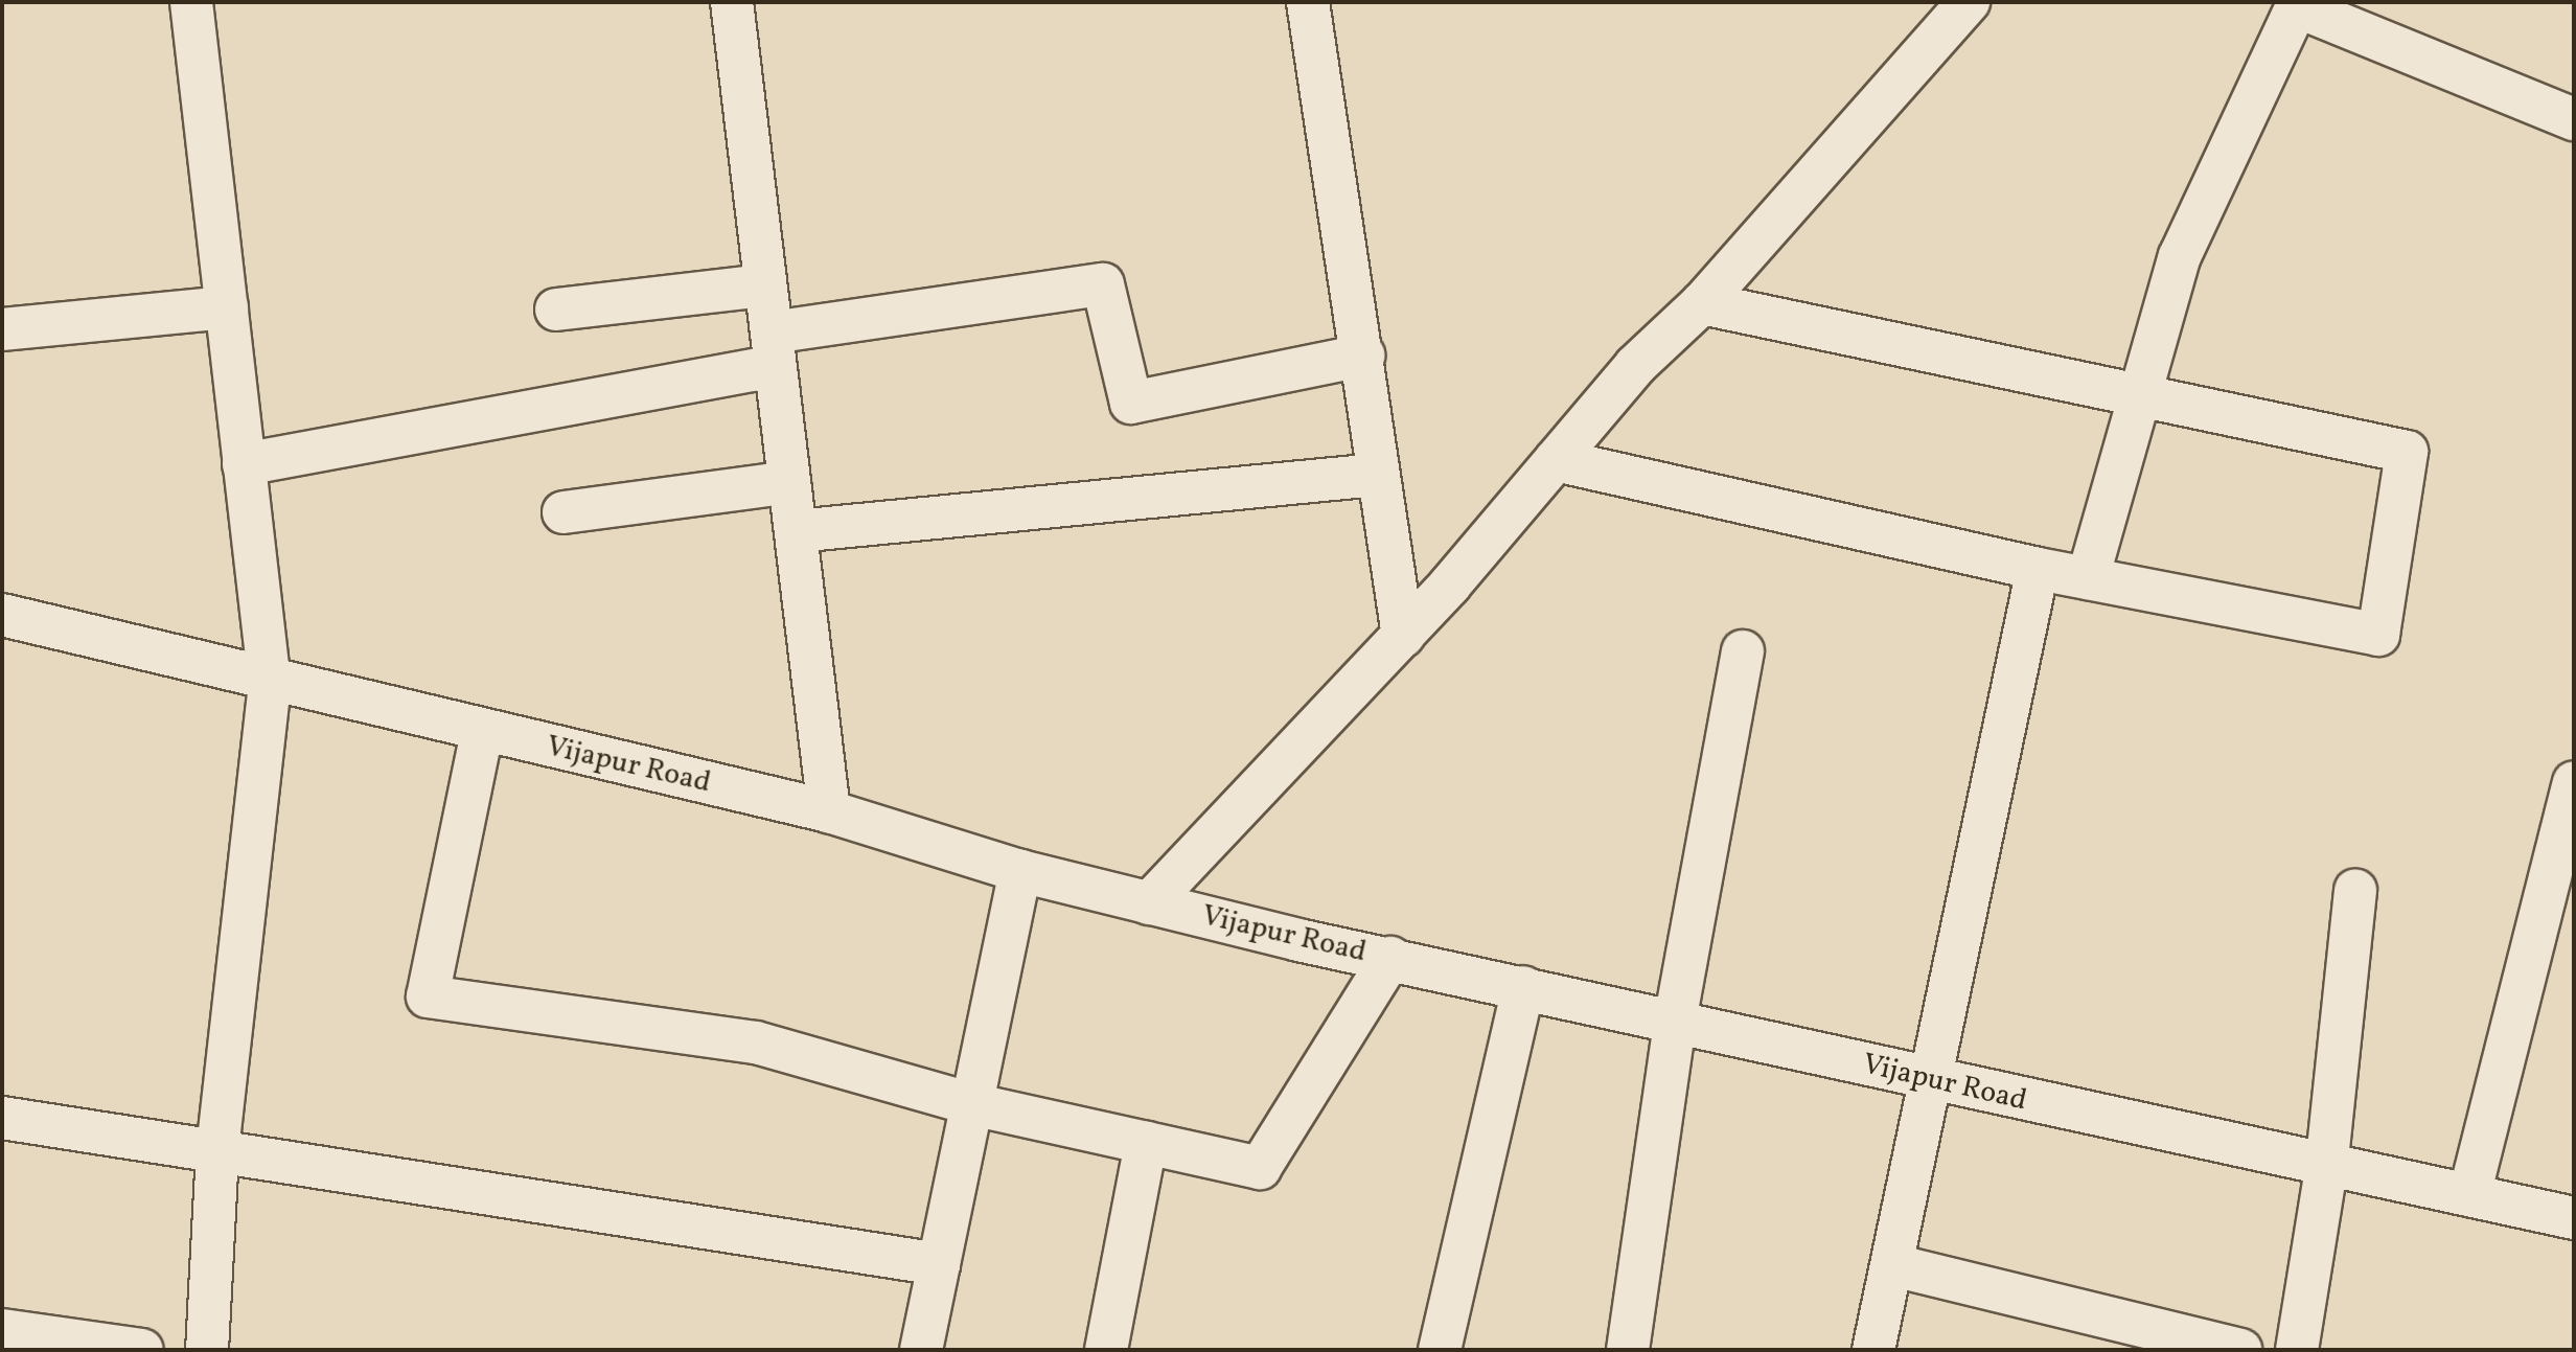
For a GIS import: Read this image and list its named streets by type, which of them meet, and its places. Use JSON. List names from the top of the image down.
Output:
{
  "streets": {
    "street": ["Vijapur Road"]
  }
}
